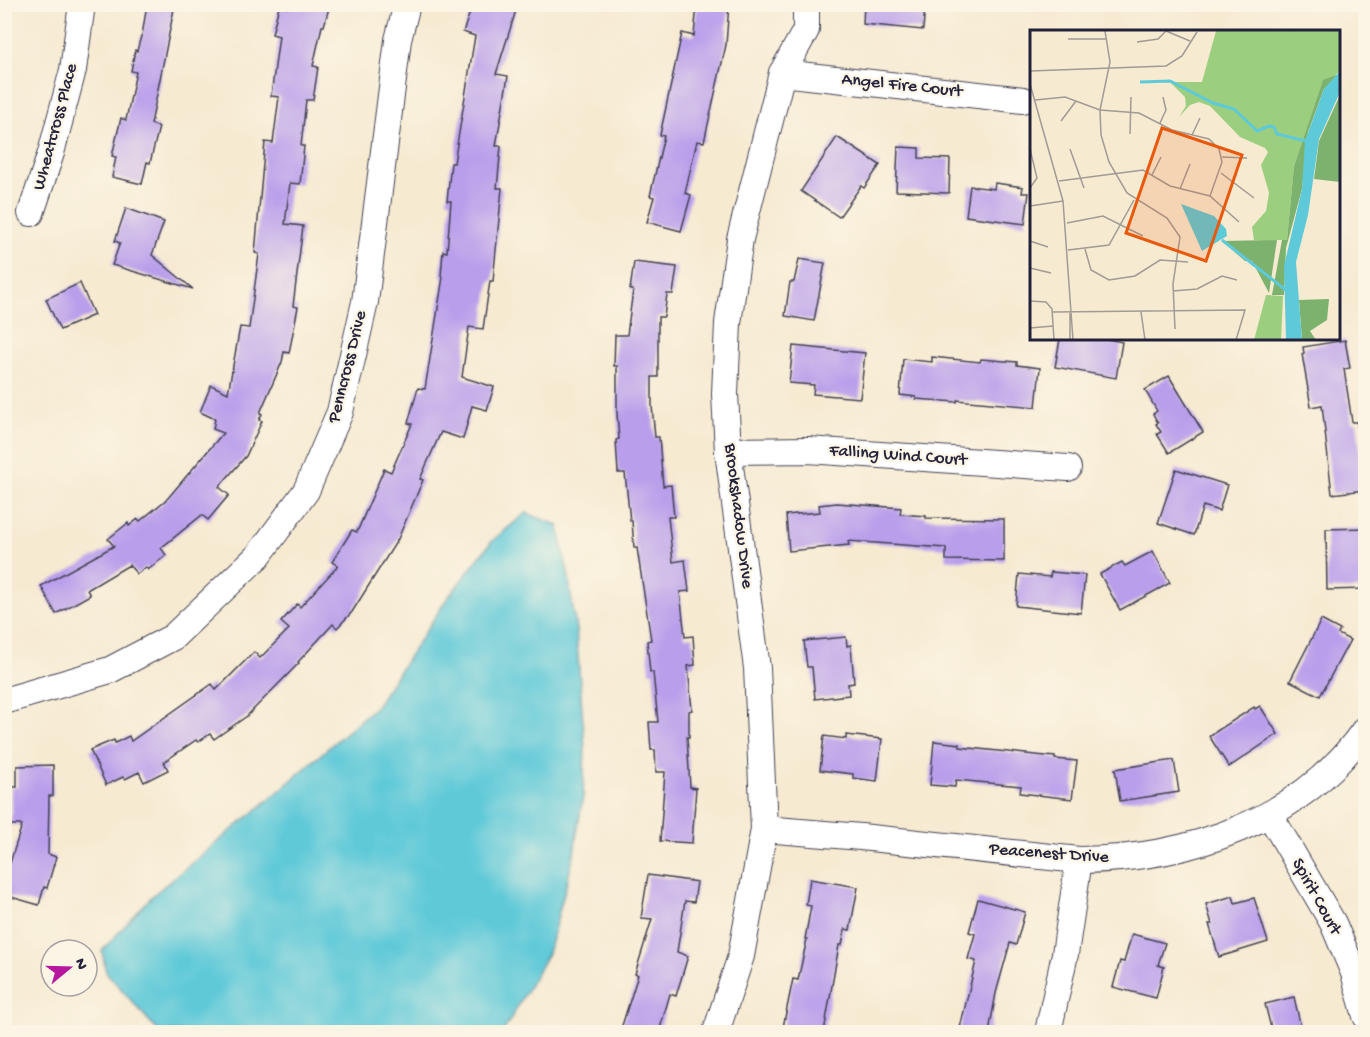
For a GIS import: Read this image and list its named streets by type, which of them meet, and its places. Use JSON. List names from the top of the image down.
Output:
{
  "streets": {
    "street": [
      "Angel Fire Court",
      "Wheatcross Place",
      "Penncross Drive",
      "Falling Wind Court",
      "Brookshadow Drive",
      "Peacenest Drive",
      "Spirit Court"
    ]
  },
  "crossings": [
    ["Angel Fire Court", "Brookshadow Drive"],
    ["Falling Wind Court", "Brookshadow Drive"],
    ["Brookshadow Drive", "Peacenest Drive"],
    ["Peacenest Drive", "Spirit Court"]
  ],
  "north": "right"
}
